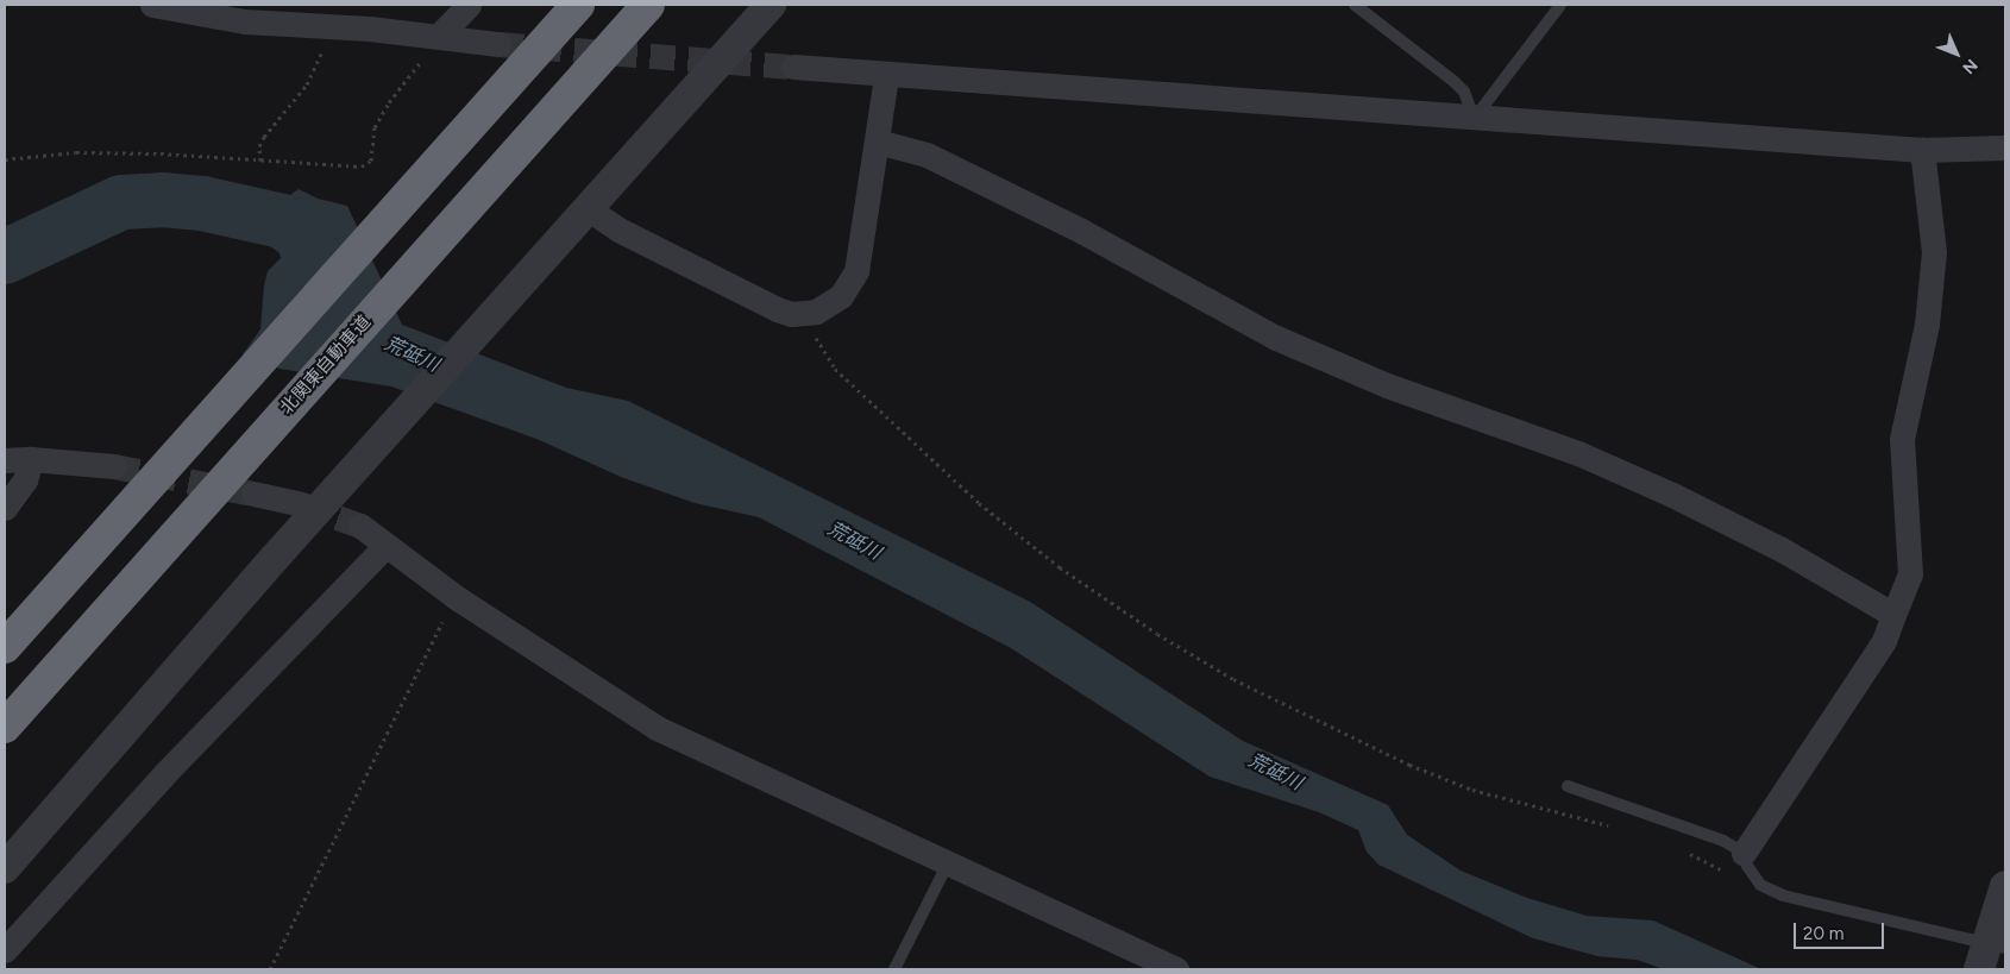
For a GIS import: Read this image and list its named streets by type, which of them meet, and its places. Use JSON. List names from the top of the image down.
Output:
{
  "streets": {
    "highway": ["北関東自動車道"]
  },
  "water": ["荒砥川"],
  "scale_bar": "20 m",
  "north": "bottom right"
}
